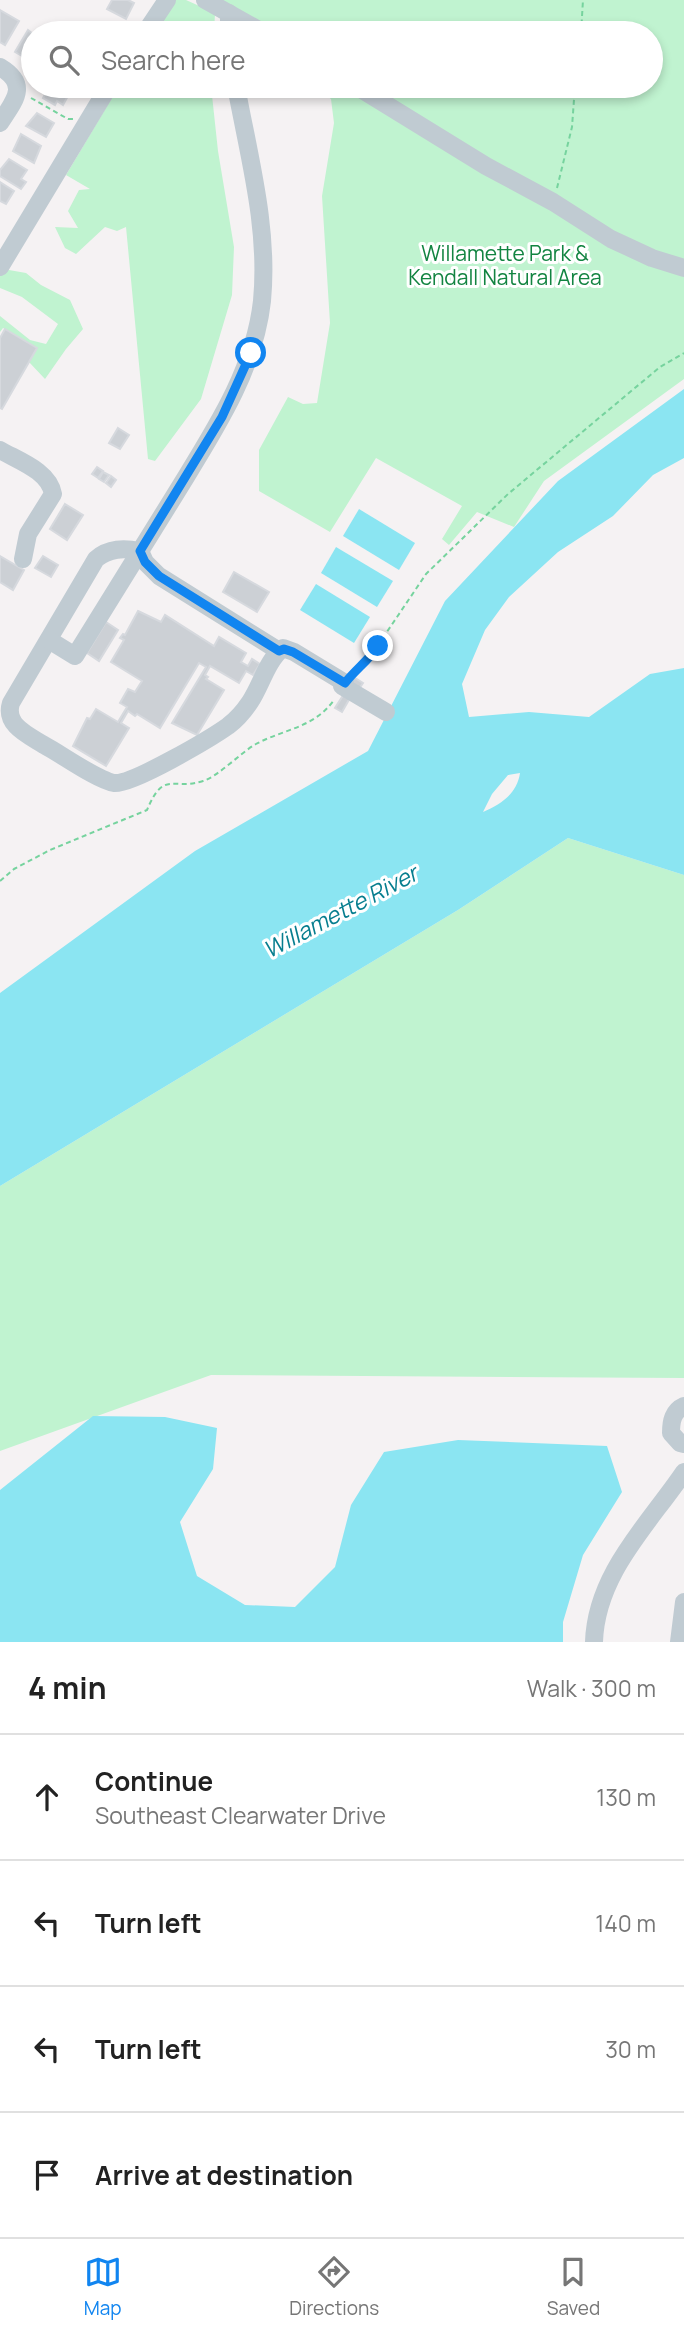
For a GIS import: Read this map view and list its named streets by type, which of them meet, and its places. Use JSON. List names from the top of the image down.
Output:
{
  "water": ["Willamette River"],
  "parks": ["Willamette Park & Kendall Natural Area"],
  "page": {
    "search": "Search here",
    "heading": ["4 min", "Walk · 300 m"],
    "list": [
      ["Continue", "Southeast Clearwater Drive", "130 m"],
      ["Turn left", "140 m"],
      ["Turn left", "30 m"],
      "Arrive at destination"
    ],
    "nav": ["Map", "Directions", "Saved"]
  }
}
